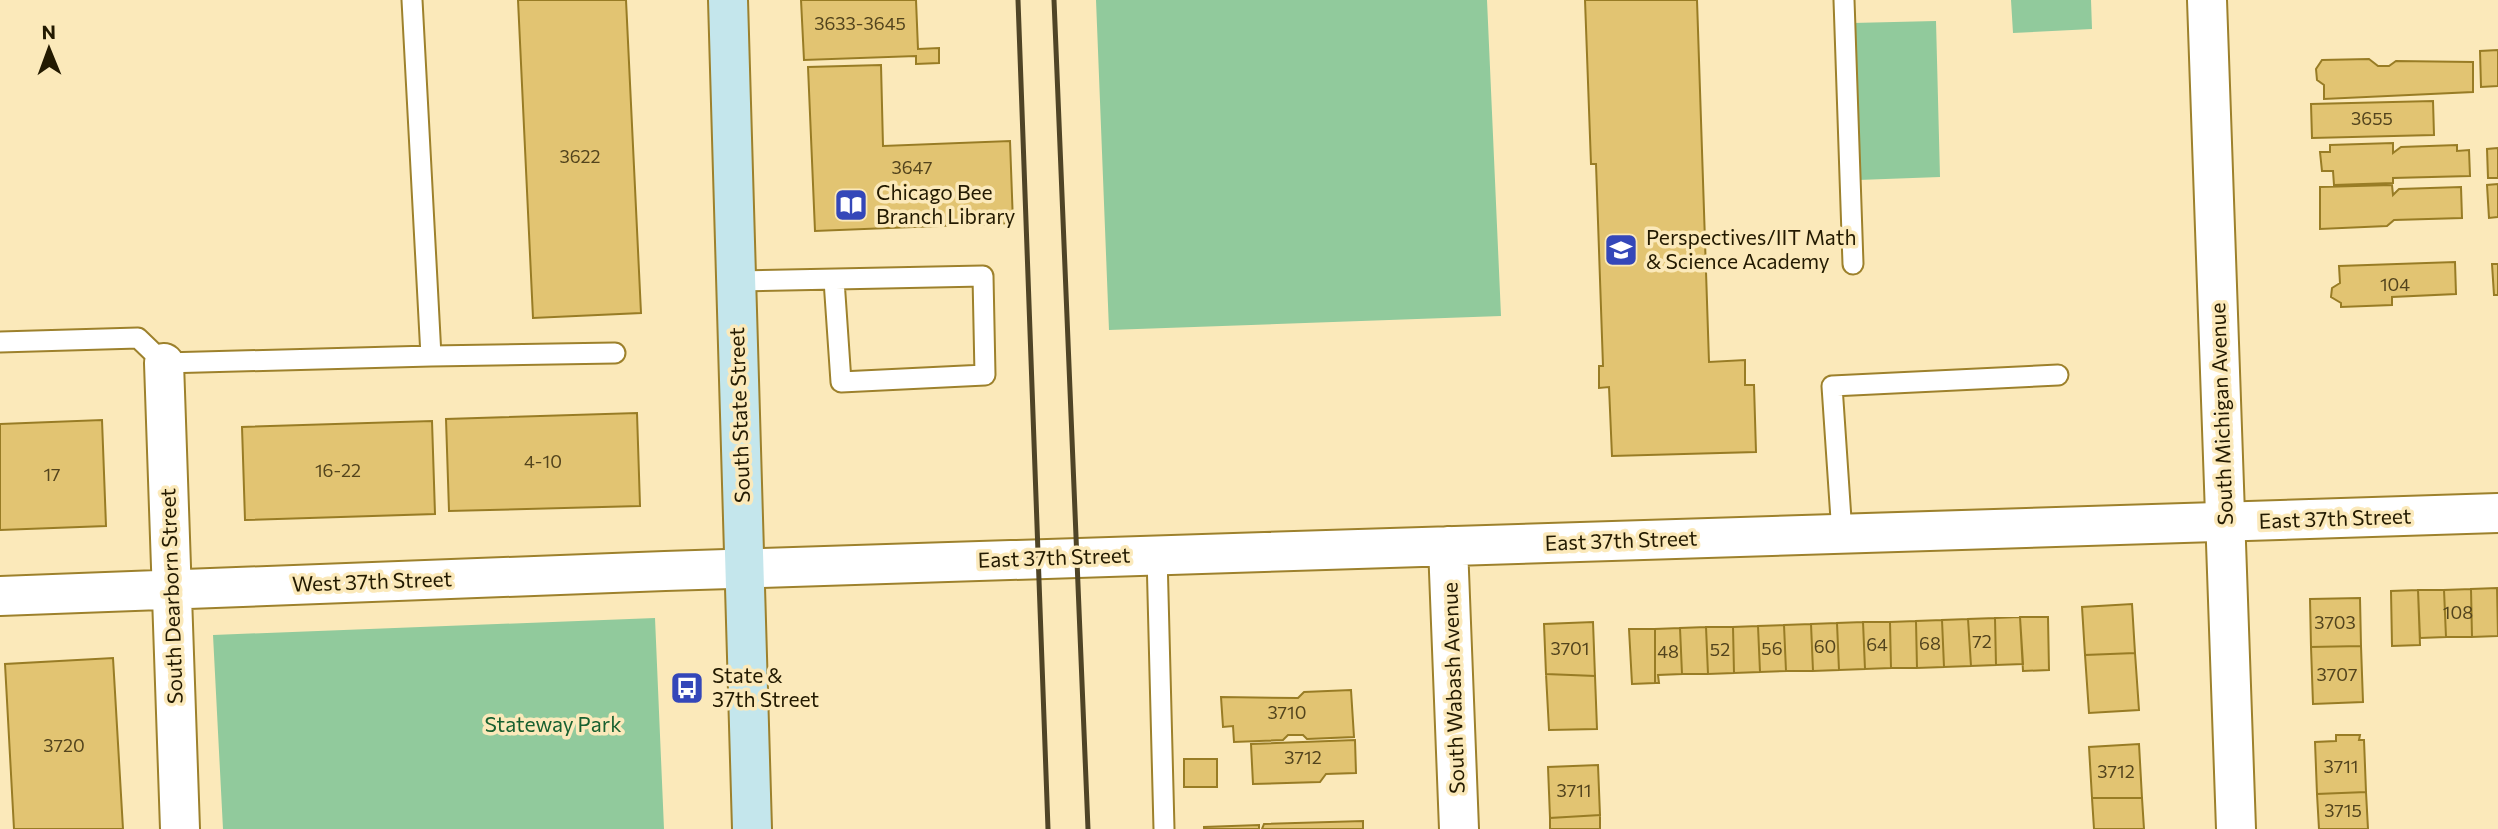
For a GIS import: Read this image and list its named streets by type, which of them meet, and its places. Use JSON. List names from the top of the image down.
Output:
{
  "streets": {
    "main road": ["South State Street"],
    "street": [
      "South Michigan Avenue",
      "East 37th Street",
      "West 37th Street",
      "South Dearborn Street",
      "South Wabash Avenue"
    ]
  },
  "crossings": [
    ["South Michigan Avenue", "East 37th Street"],
    ["South State Street", "East 37th Street"],
    ["South State Street", "West 37th Street"],
    ["East 37th Street", "West 37th Street"],
    ["East 37th Street", "South Wabash Avenue"],
    ["West 37th Street", "South Dearborn Street"]
  ],
  "parks": ["Stateway Park"],
  "places": {
    "library": ["Chicago Bee Branch Library"],
    "school or university": ["Perspectives/IIT Math & Science Academy"],
    "bus stop": ["State & 37th Street"]
  },
  "house_numbers": [
    "3633-3645",
    "3655",
    "3622",
    "3647",
    "104",
    "4-10",
    "16-22",
    "17",
    "108",
    "3703",
    "72",
    "68",
    "64",
    "60",
    "3701",
    "56",
    "52",
    "48",
    "3707",
    "3710",
    "3720",
    "3712",
    "3711",
    "3712",
    "3711",
    "3715"
  ],
  "north": "top"
}
